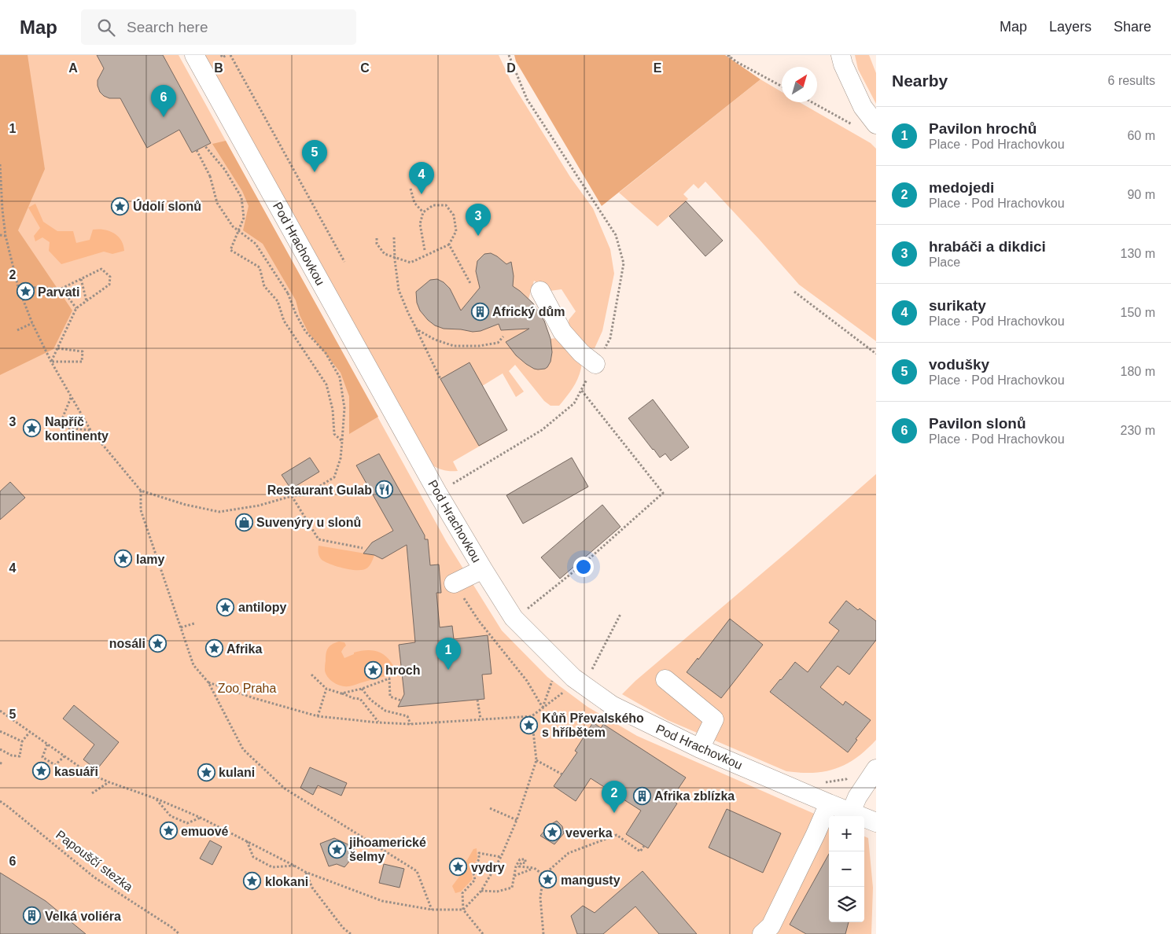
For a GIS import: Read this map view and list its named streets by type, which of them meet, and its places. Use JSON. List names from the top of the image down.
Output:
{
  "streets": {
    "street": ["Pod Hrachovkou"],
    "path": ["Papouščí stezka"]
  },
  "parks": ["Zoo Praha"],
  "places": {
    "place": [
      "Údolí slonů",
      "Parvati",
      "Napříč kontinenty",
      "lamy",
      "antilopy",
      "nosáli",
      "Afrika",
      "hroch",
      "Kůň Převalského s hříbětem",
      "kasuáři",
      "kulani",
      "emuové",
      "veverka",
      "jihoamerické šelmy",
      "vydry",
      "mangusty",
      "klokani"
    ],
    "building": ["Africký dům", "Afrika zblízka", "Velká voliéra"],
    "restaurant": ["Restaurant Gulab"],
    "shop": ["Suvenýry u slonů"]
  },
  "north": "top right",
  "page": {
    "header": "Map",
    "search": "Search here",
    "nav": ["Map", "Layers", "Share"],
    "heading": ["Nearby", "6 results"],
    "pins": [
      "6",
      "5",
      "4",
      "3",
      "1",
      "2"
    ],
    "list": [
      {
        "mark": "1",
        "name": "Pavilon hrochů",
        "note": "Place · Pod Hrachovkou",
        "value": "60 m"
      },
      {
        "mark": "2",
        "name": "medojedi",
        "note": "Place · Pod Hrachovkou",
        "value": "90 m"
      },
      {
        "mark": "3",
        "name": "hrabáči a dikdici",
        "note": "Place",
        "value": "130 m"
      },
      {
        "mark": "4",
        "name": "surikaty",
        "note": "Place · Pod Hrachovkou",
        "value": "150 m"
      },
      {
        "mark": "5",
        "name": "vodušky",
        "note": "Place · Pod Hrachovkou",
        "value": "180 m"
      },
      {
        "mark": "6",
        "name": "Pavilon slonů",
        "note": "Place · Pod Hrachovkou",
        "value": "230 m"
      }
    ],
    "map_buttons": ["+", "−"]
  },
  "grid": {
    "columns": [
      "A",
      "B",
      "C",
      "D",
      "E"
    ],
    "rows": [
      "1",
      "2",
      "3",
      "4",
      "5",
      "6"
    ]
  }
}
